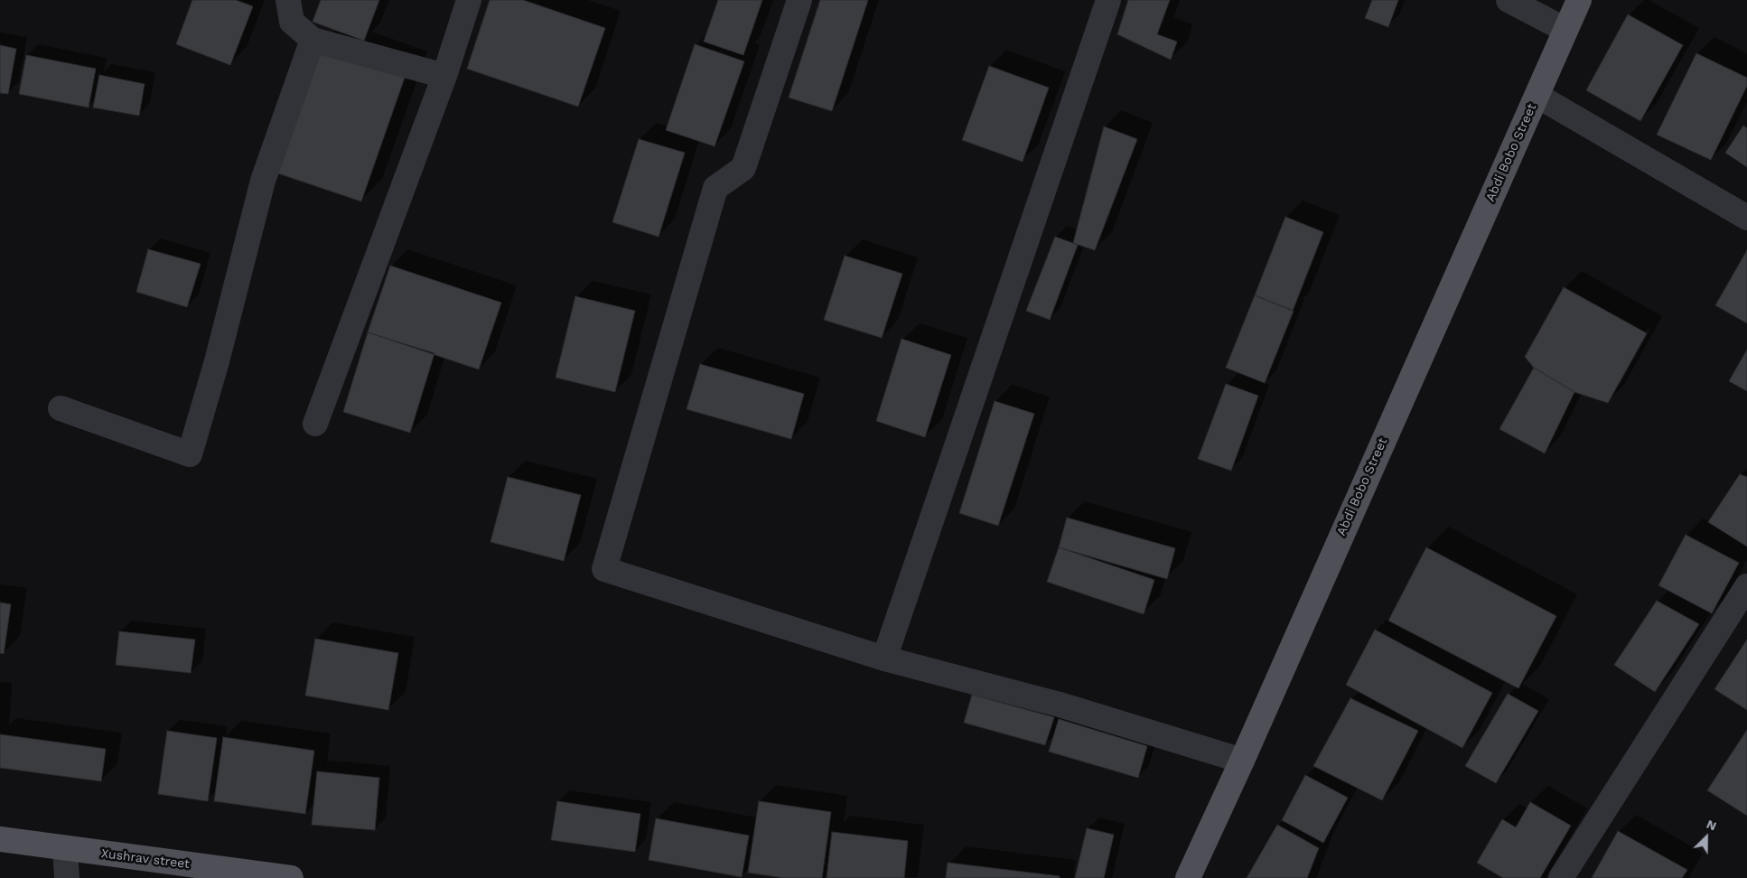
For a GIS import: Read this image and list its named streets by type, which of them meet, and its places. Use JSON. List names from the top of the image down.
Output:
{
  "streets": {
    "main road": ["Abdi Bobo Street", "Xushrav street"]
  },
  "north": "top right"
}
